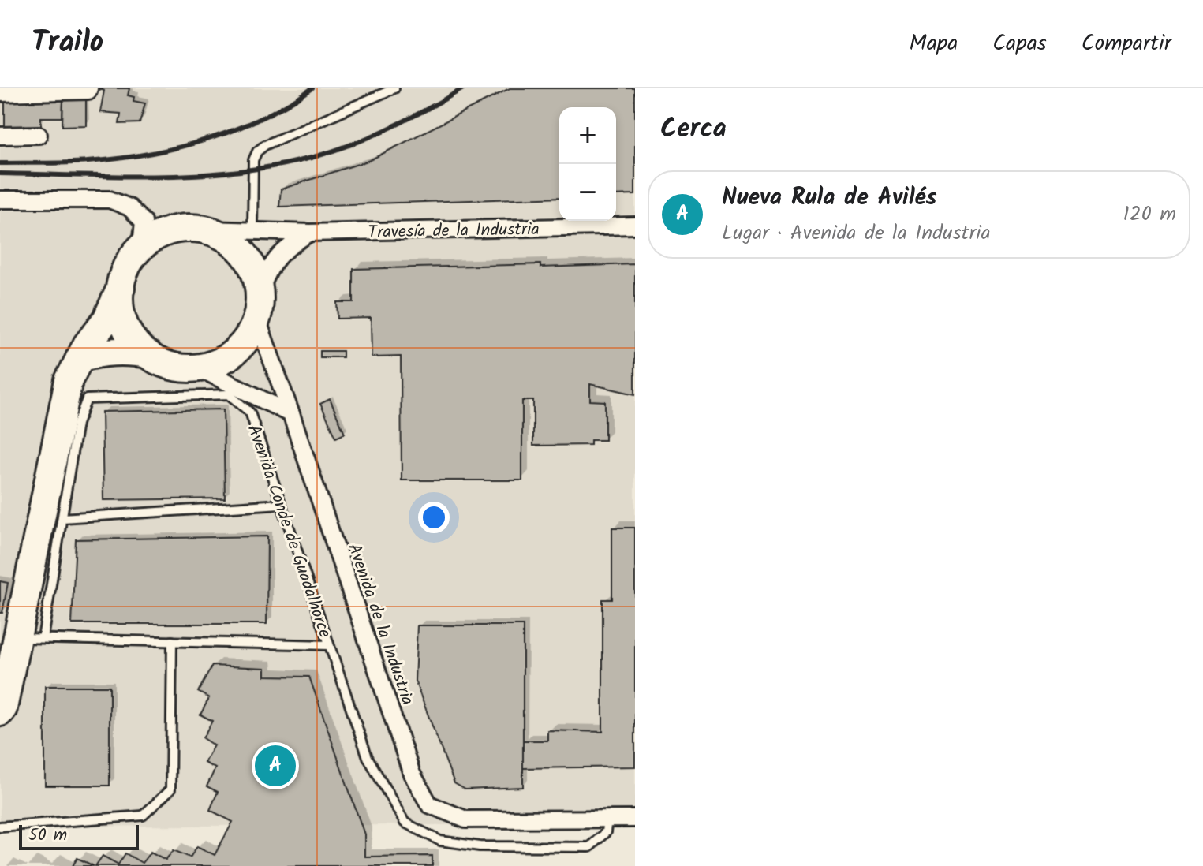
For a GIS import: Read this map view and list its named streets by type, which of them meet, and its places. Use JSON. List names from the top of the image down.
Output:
{
  "streets": {
    "highway": ["Travesía de la Industria", "Avenida Conde de Guadalhorce"],
    "street": ["Avenida de la Industria"]
  },
  "crossings": [
    ["Travesía de la Industria", "Avenida Conde de Guadalhorce"],
    ["Travesía de la Industria", "Avenida de la Industria"],
    ["Avenida Conde de Guadalhorce", "Avenida de la Industria"]
  ],
  "scale_bar": "50 m",
  "page": {
    "header": "Trailo",
    "nav": ["Mapa", "Capas", "Compartir"],
    "heading": "Cerca",
    "map_buttons": ["+", "−"],
    "list": [
      {
        "mark": "A",
        "name": "Nueva Rula de Avilés",
        "note": "Lugar · Avenida de la Industria",
        "value": "120 m"
      }
    ],
    "pins": "A",
    "scale": "50 m"
  }
}
